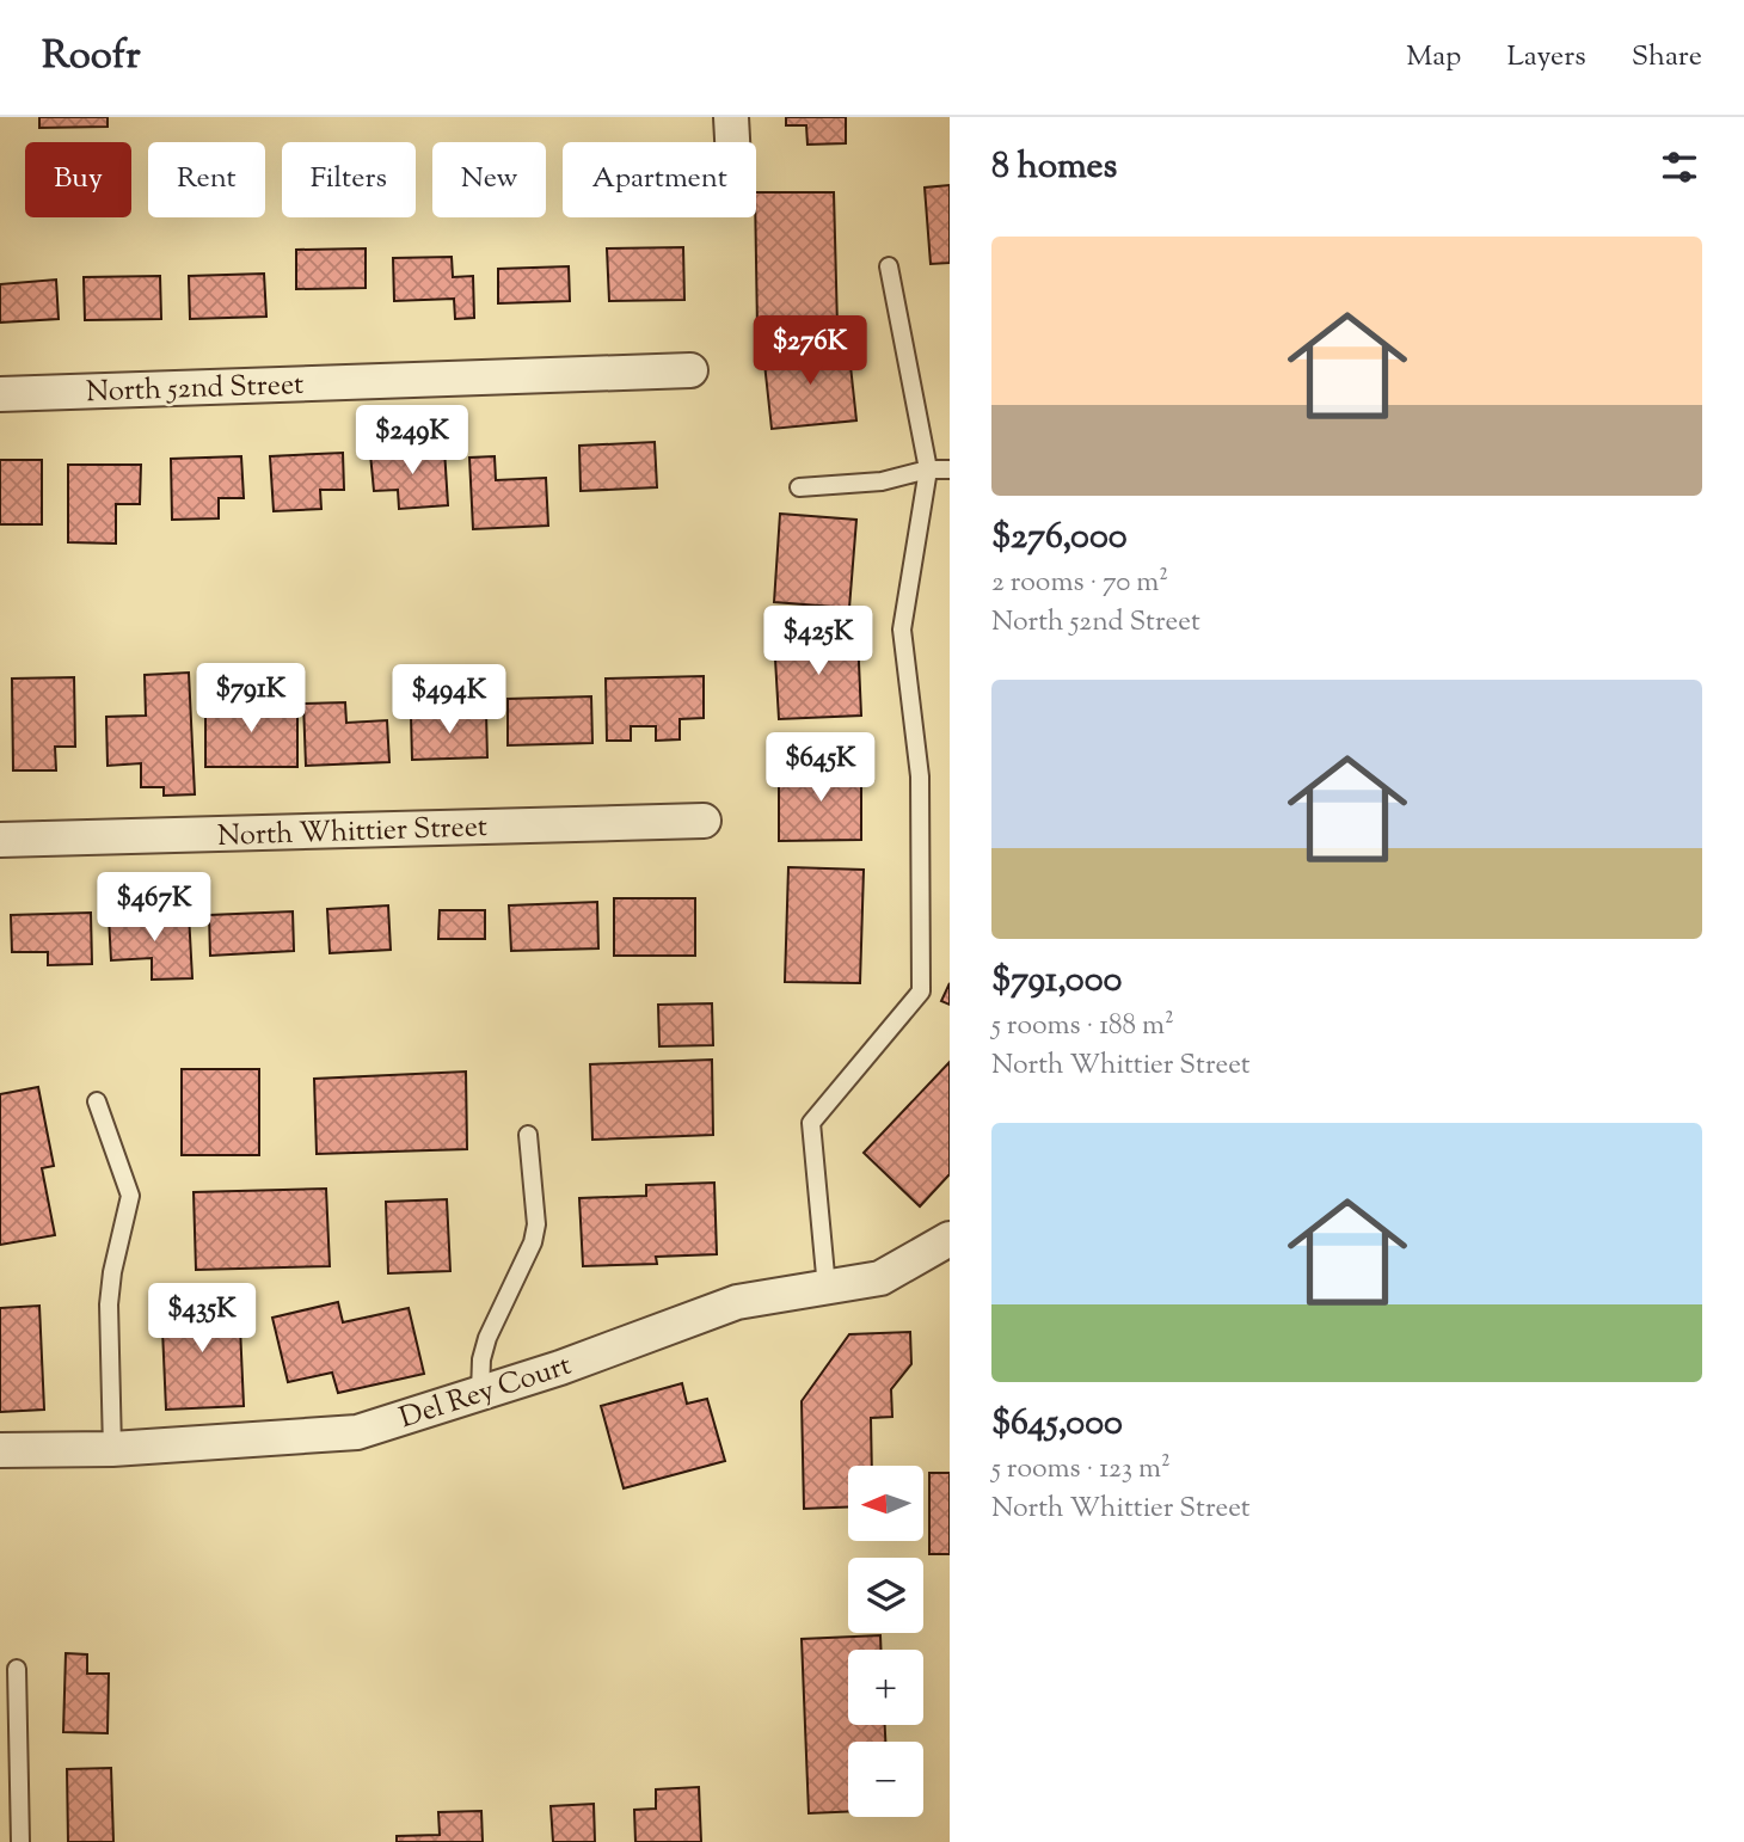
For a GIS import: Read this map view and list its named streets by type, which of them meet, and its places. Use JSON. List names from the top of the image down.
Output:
{
  "streets": {
    "street": ["North 52nd Street", "North Whittier Street", "Del Rey Court"]
  },
  "north": "left",
  "page": {
    "header": "Roofr",
    "nav": ["Map", "Layers", "Share"],
    "heading": "8 homes",
    "chip": [
      "Buy",
      "Rent",
      "Filters",
      "New",
      "Apartment"
    ],
    "list": [
      {
        "name": "$276,000",
        "note": "2 rooms · 70 m² · North 52nd Street"
      },
      {
        "name": "$791,000",
        "note": "5 rooms · 188 m² · North Whittier Street"
      },
      {
        "name": "$645,000",
        "note": "5 rooms · 123 m² · North Whittier Street"
      }
    ],
    "price": [
      "$276K",
      "$249K",
      "$425K",
      "$791K",
      "$494K",
      "$645K",
      "$467K",
      "$435K"
    ],
    "map_buttons": ["+", "−"]
  }
}
